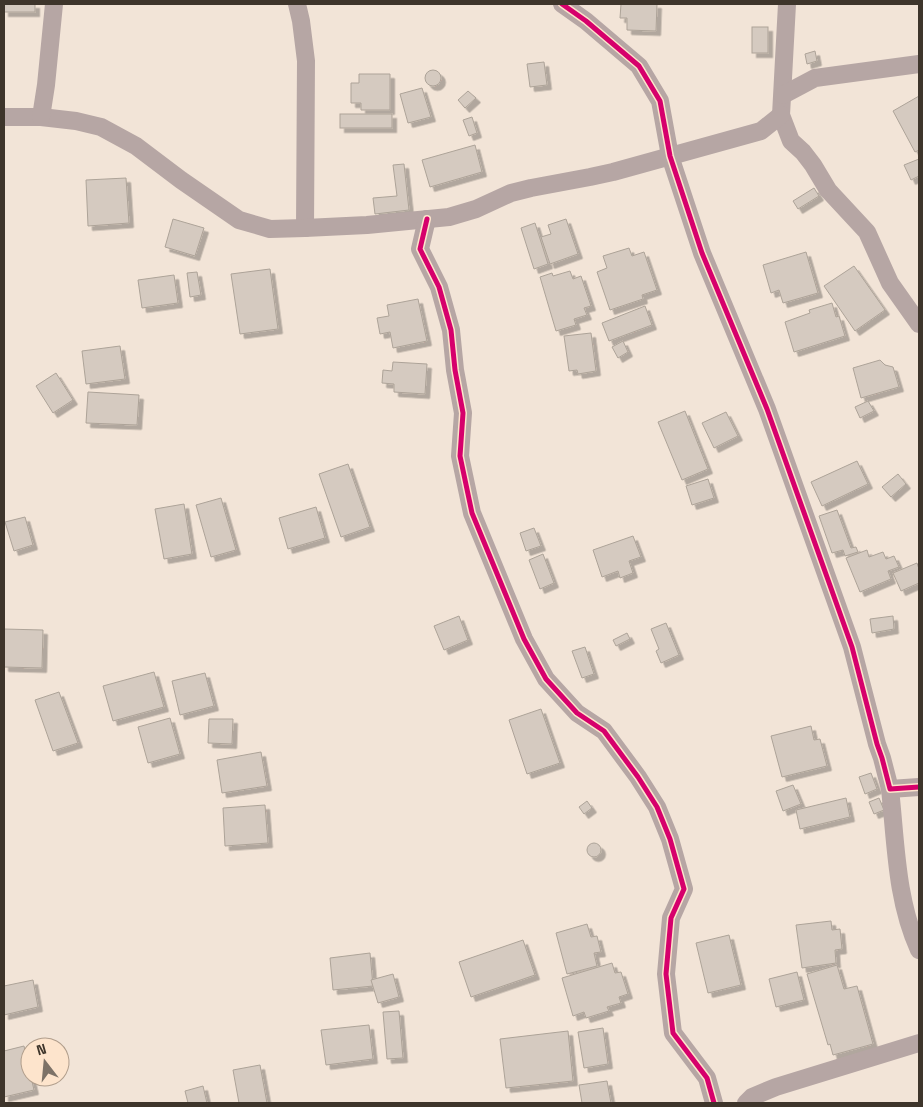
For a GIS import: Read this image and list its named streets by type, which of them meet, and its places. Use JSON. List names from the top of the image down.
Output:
{
  "north": "top"
}
